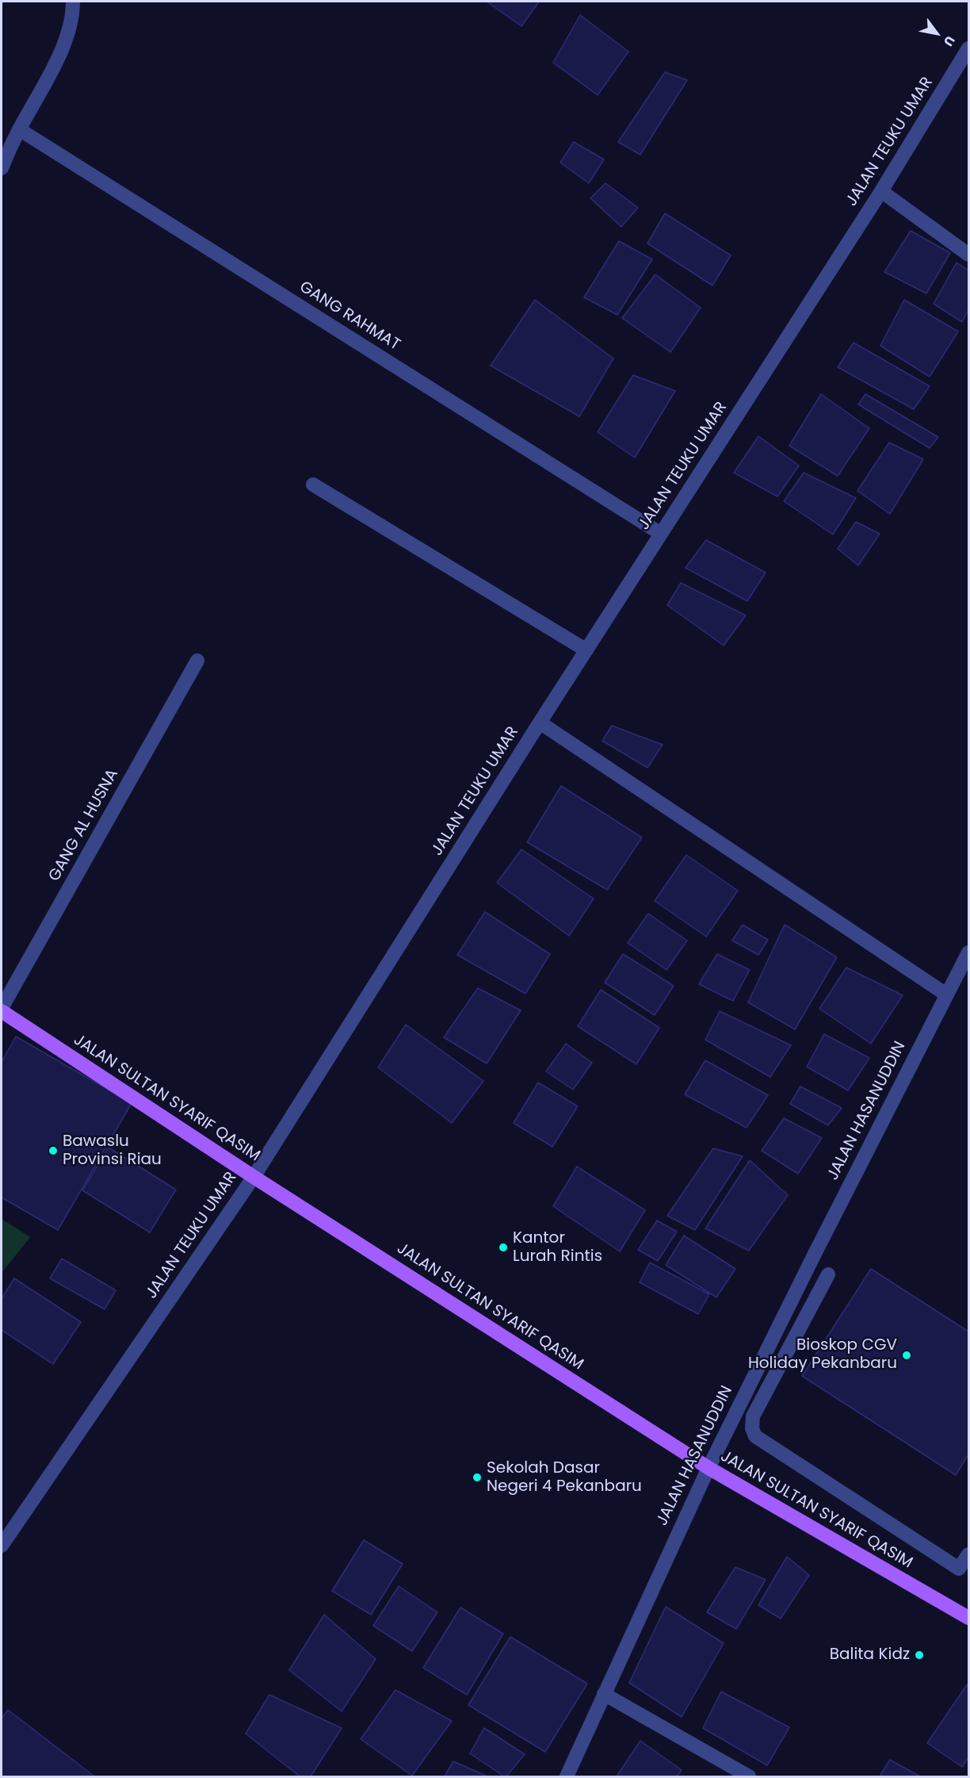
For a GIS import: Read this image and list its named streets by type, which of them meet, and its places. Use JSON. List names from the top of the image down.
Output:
{
  "streets": {
    "main road": ["JALAN SULTAN SYARIF QASIM"],
    "street": [
      "JALAN TEUKU UMAR",
      "GANG RAHMAT",
      "GANG AL HUSNA",
      "JALAN HASANUDDIN"
    ]
  },
  "crossings": [
    ["JALAN TEUKU UMAR", "GANG RAHMAT"],
    ["JALAN TEUKU UMAR", "JALAN SULTAN SYARIF QASIM"],
    ["GANG AL HUSNA", "JALAN SULTAN SYARIF QASIM"],
    ["JALAN SULTAN SYARIF QASIM", "JALAN HASANUDDIN"]
  ],
  "places": [
    "Bawaslu Provinsi Riau",
    "Kantor Lurah Rintis",
    "Bioskop CGV Holiday Pekanbaru",
    "Sekolah Dasar Negeri 4 Pekanbaru",
    "Balita Kidz"
  ],
  "north": "bottom right"
}
